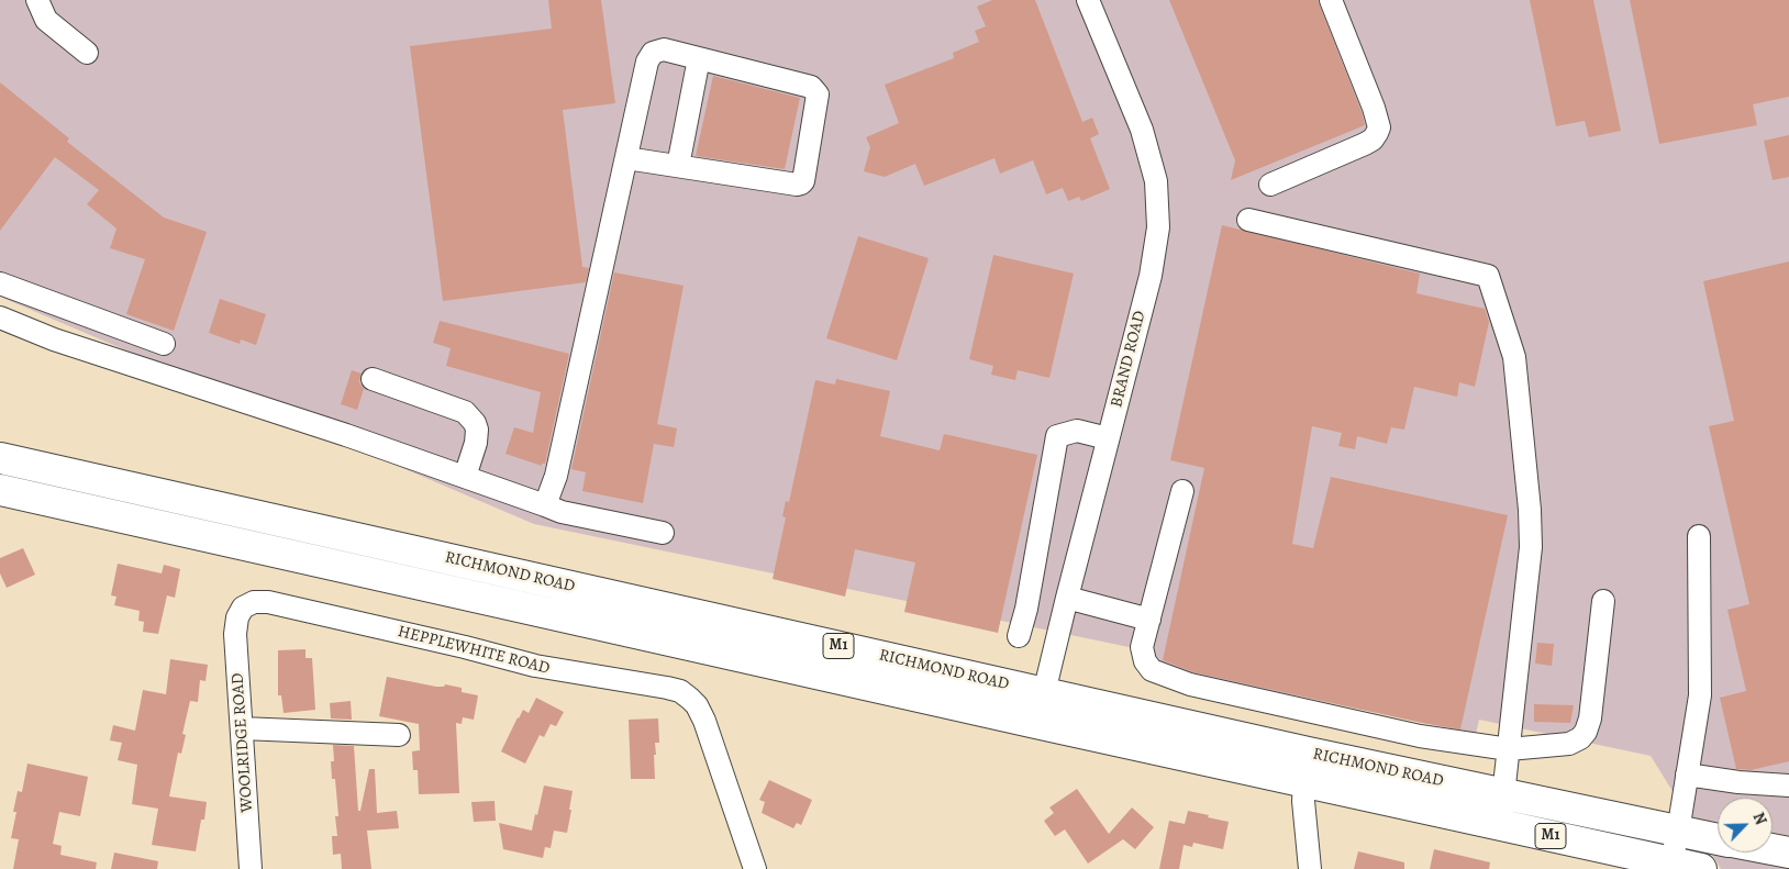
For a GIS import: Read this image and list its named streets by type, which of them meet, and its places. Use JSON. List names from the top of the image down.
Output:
{
  "streets": {
    "highway": ["RICHMOND ROAD", "M1"],
    "street": ["BRAND ROAD", "HEPPLEWHITE ROAD", "WOOLRIDGE ROAD"]
  },
  "crossings": [
    ["BRAND ROAD", "RICHMOND ROAD"],
    ["HEPPLEWHITE ROAD", "WOOLRIDGE ROAD"]
  ],
  "north": "top right"
}
